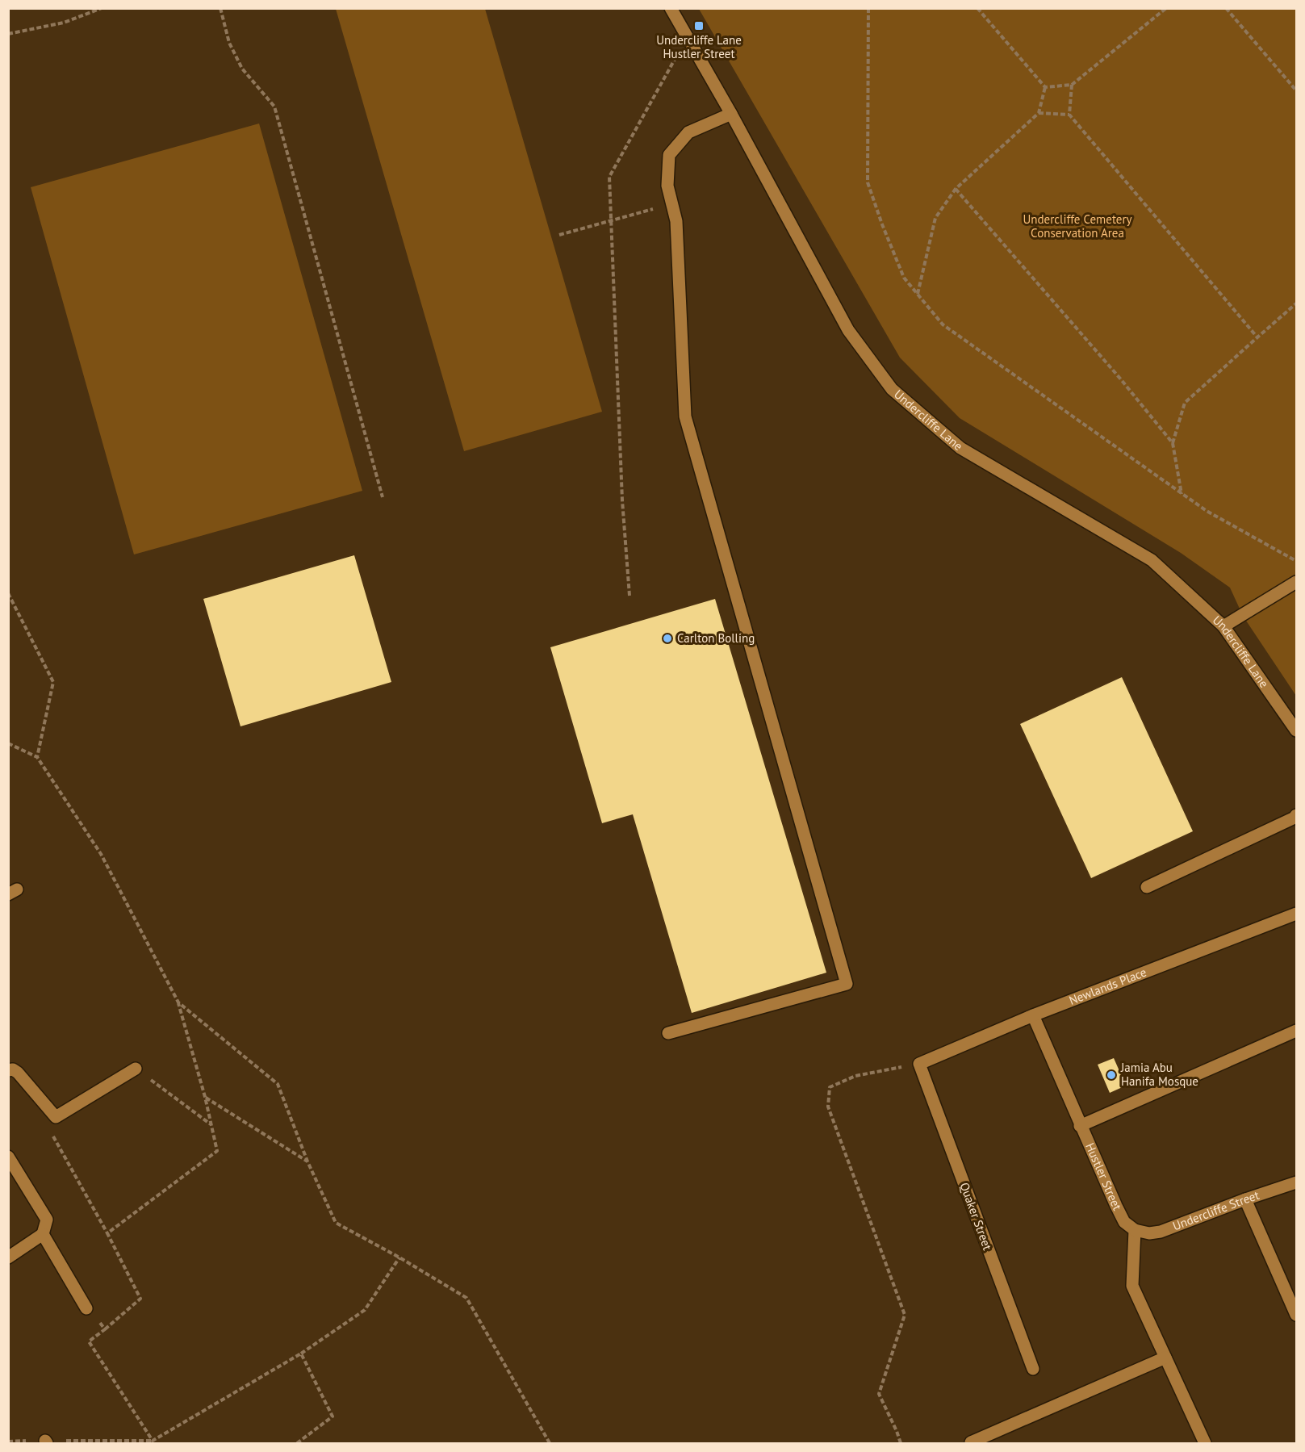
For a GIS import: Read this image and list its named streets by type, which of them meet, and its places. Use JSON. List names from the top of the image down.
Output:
{
  "streets": {
    "street": [
      "Undercliffe Lane",
      "Newlands Place",
      "Hustler Street",
      "Undercliffe Street",
      "Quaker Street"
    ]
  },
  "crossings": [
    ["Newlands Place", "Hustler Street"],
    ["Newlands Place", "Quaker Street"],
    ["Hustler Street", "Undercliffe Street"]
  ],
  "parks": ["Undercliffe Cemetery Conservation Area"],
  "places": {
    "transit": ["Undercliffe Lane Hustler Street"],
    "other": ["Carlton Bolling", "Jamia Abu Hanifa Mosque"]
  }
}
